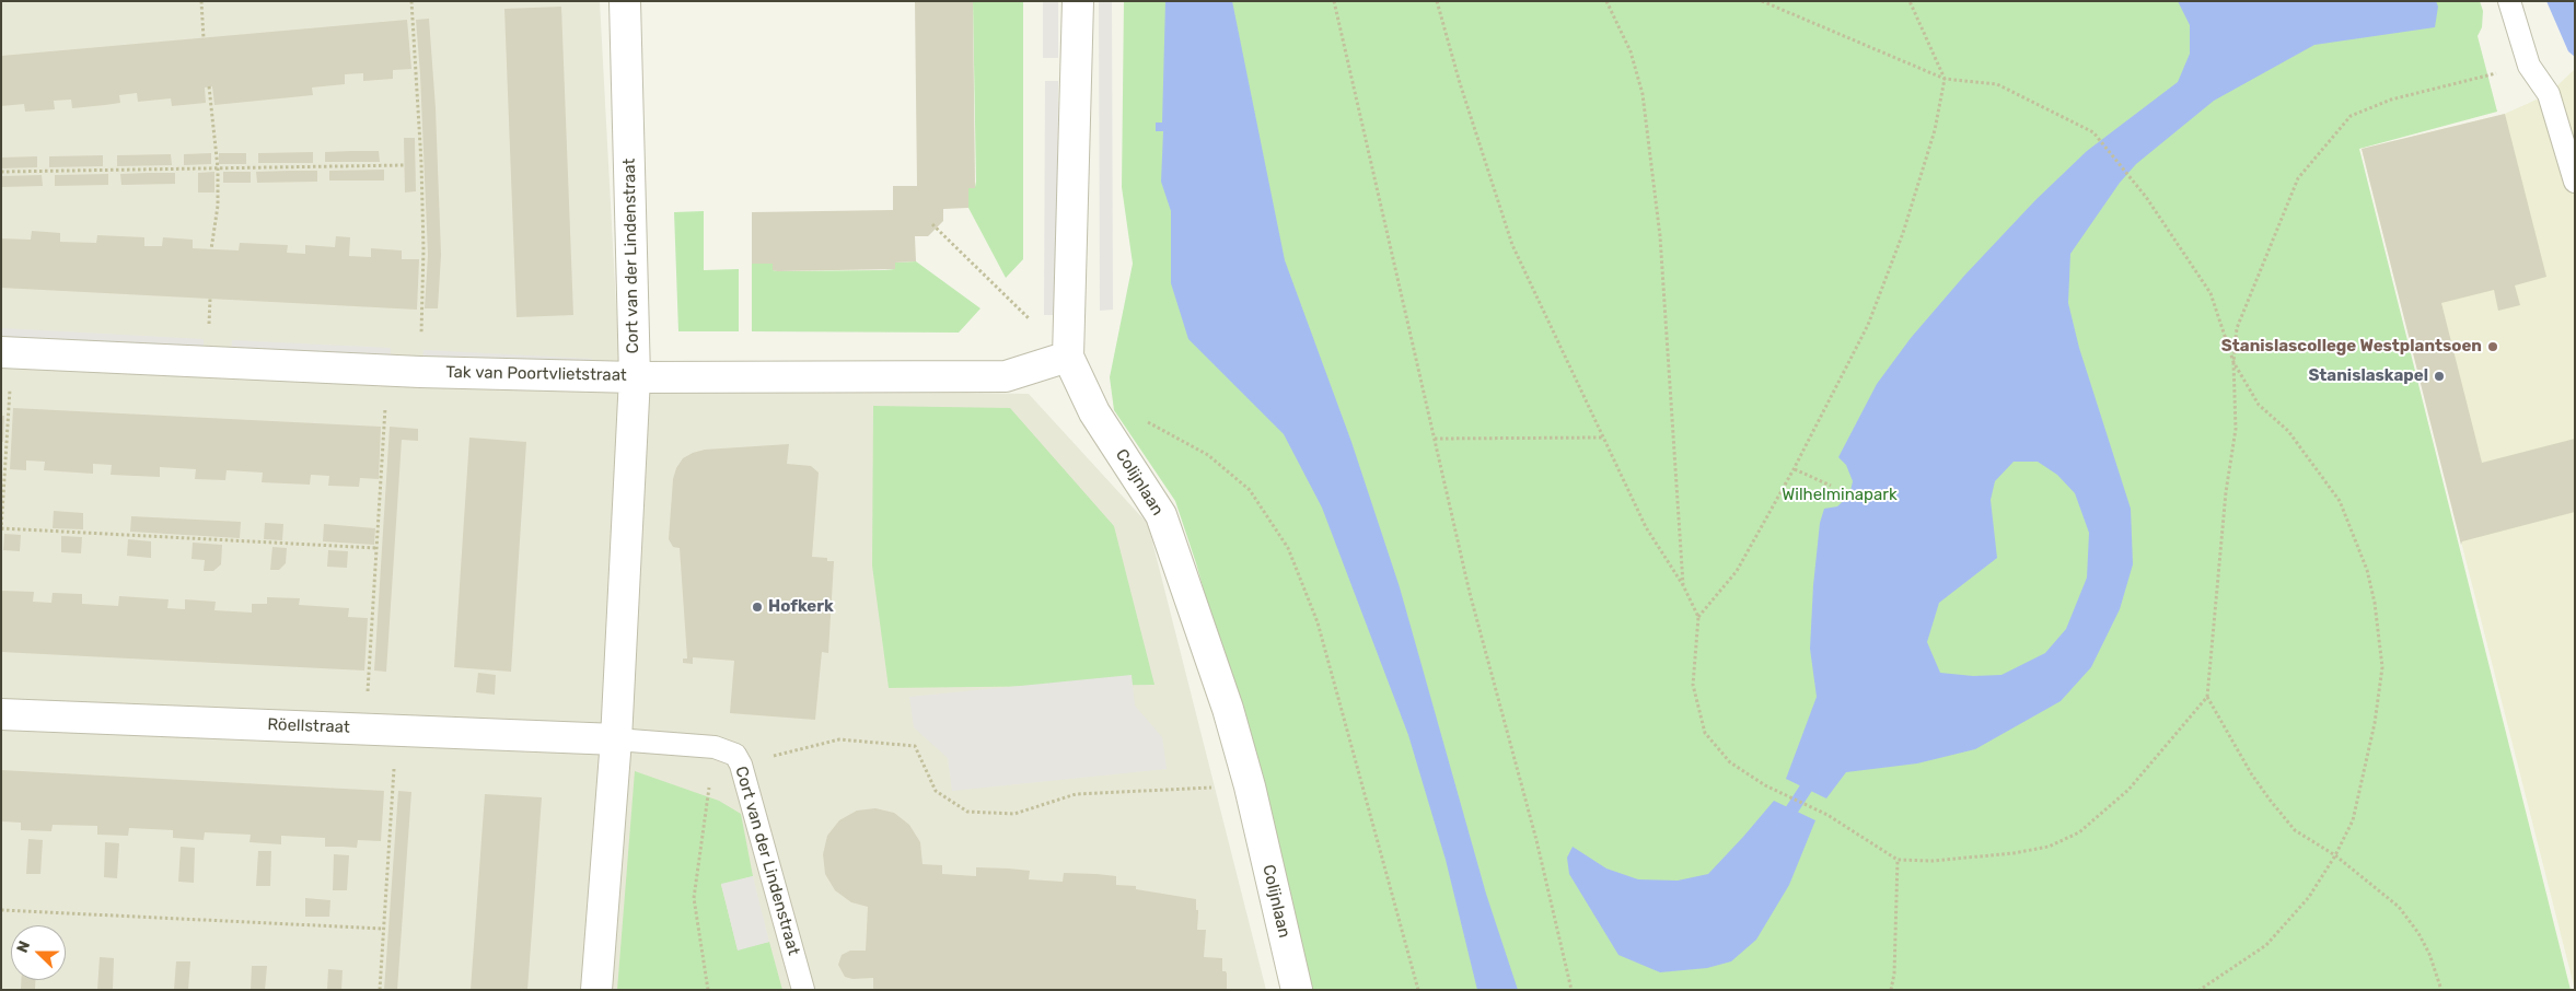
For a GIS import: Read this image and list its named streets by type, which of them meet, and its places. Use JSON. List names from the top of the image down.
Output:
{
  "streets": {
    "street": [
      "Cort van der Lindenstraat",
      "Tak van Poortvlietstraat",
      "Colijnlaan",
      "Röellstraat"
    ]
  },
  "crossings": [
    ["Cort van der Lindenstraat", "Tak van Poortvlietstraat"],
    ["Cort van der Lindenstraat", "Röellstraat"],
    ["Tak van Poortvlietstraat", "Colijnlaan"]
  ],
  "parks": ["Wilhelminapark"],
  "places": ["Stanislascollege Westplantsoen", "Stanislaskapel", "Hofkerk"],
  "north": "left"
}
